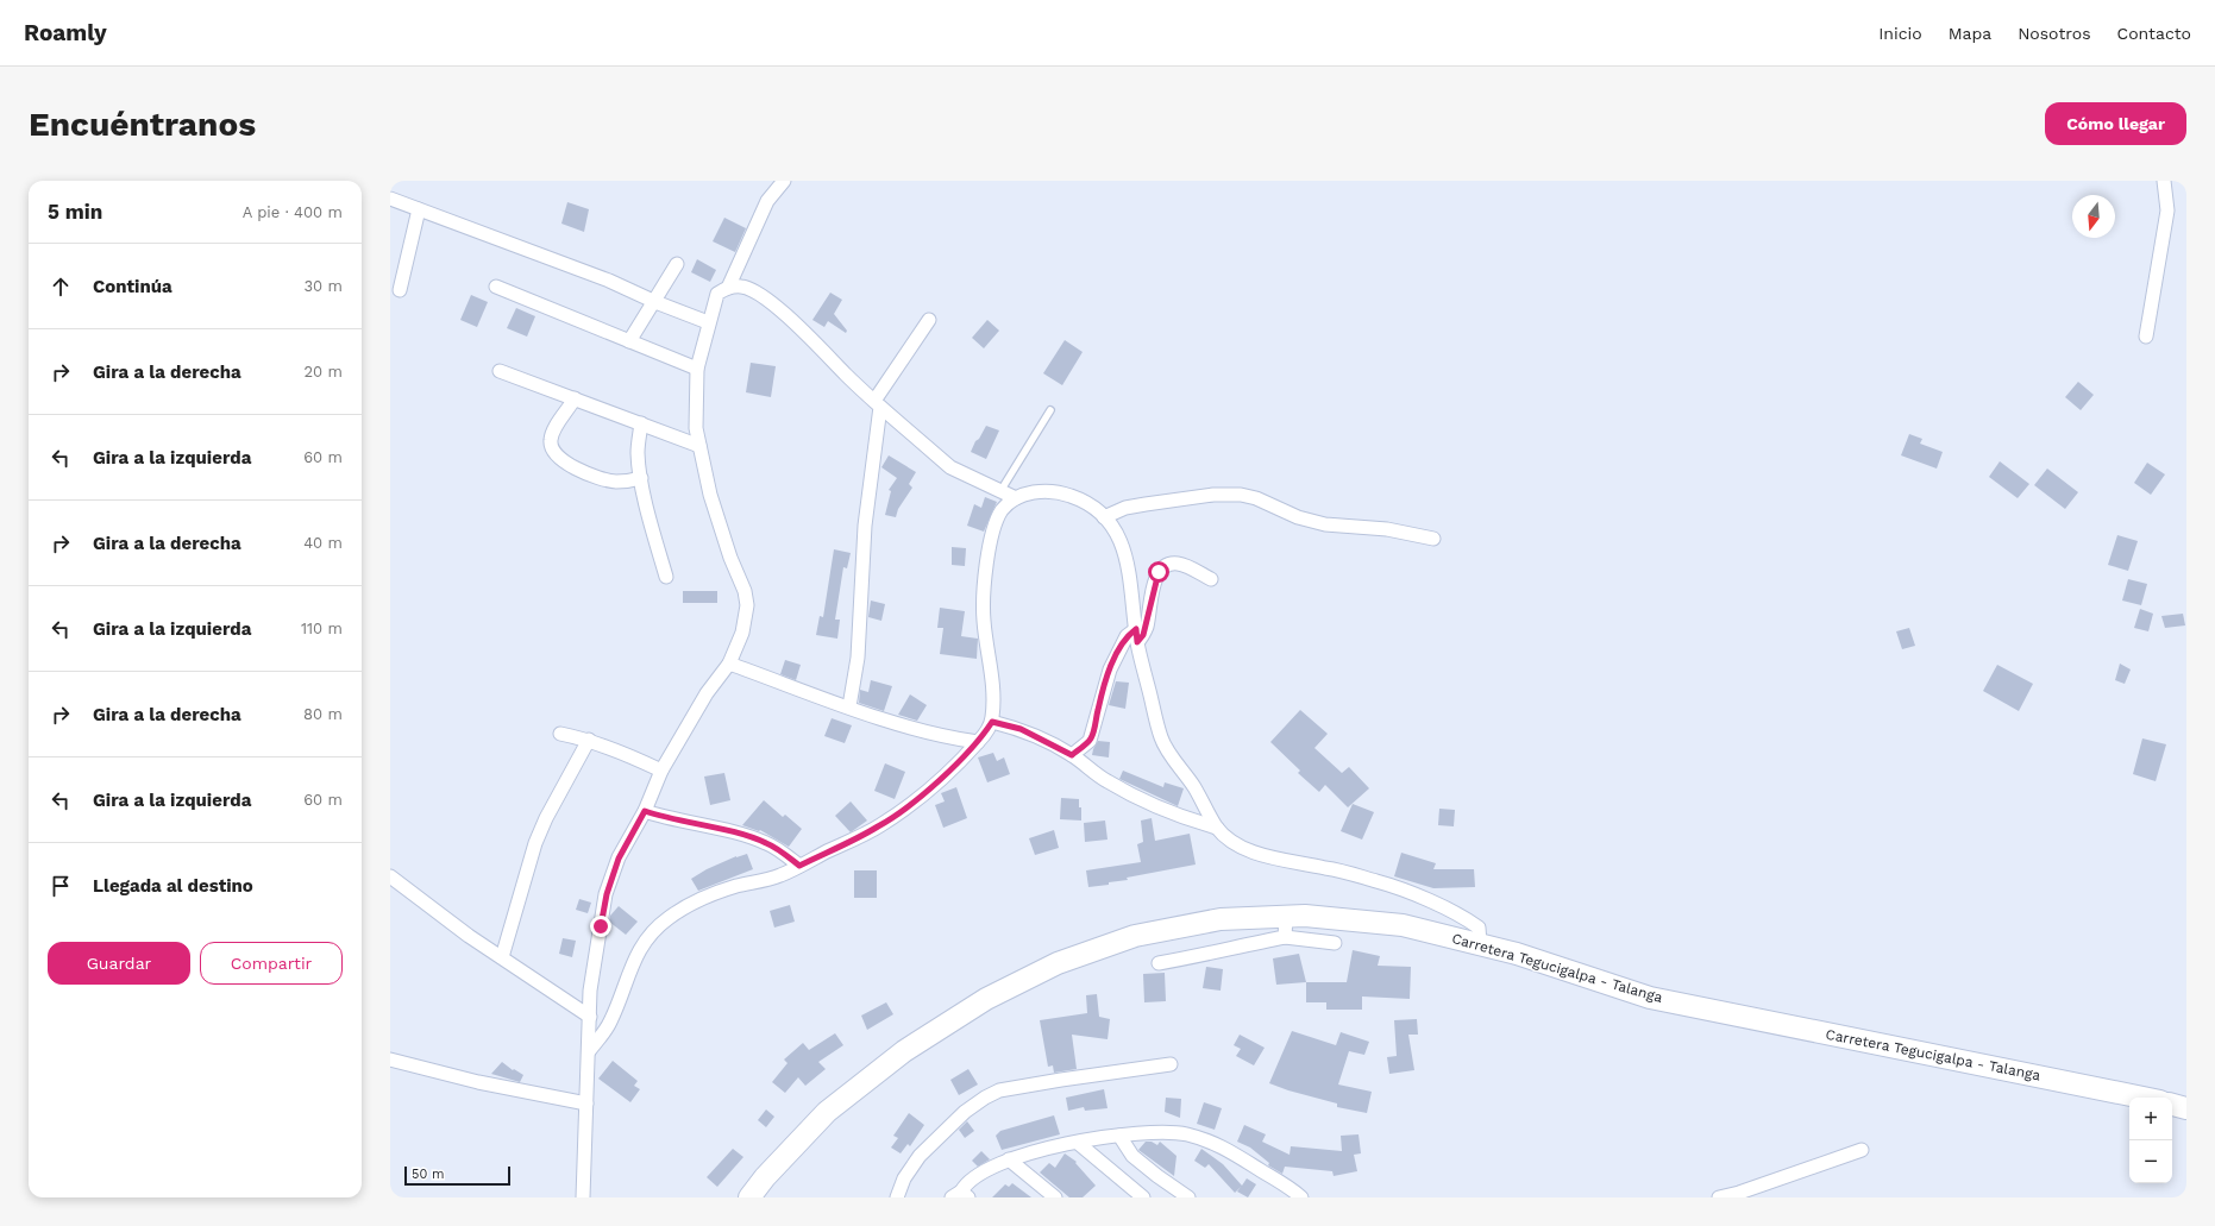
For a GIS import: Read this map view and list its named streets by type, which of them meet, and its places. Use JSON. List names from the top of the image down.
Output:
{
  "streets": {
    "main road": ["Carretera Tegucigalpa - Talanga"]
  },
  "scale_bar": "50 m",
  "north": "bottom",
  "page": {
    "header": "Roamly",
    "nav": [
      "Inicio",
      "Mapa",
      "Nosotros",
      "Contacto"
    ],
    "buttons": [
      "Cómo llegar",
      ["Guardar", "Compartir"]
    ],
    "title": "Encuéntranos",
    "heading": ["5 min", "A pie · 400 m"],
    "list": [
      ["Continúa", "30 m"],
      ["Gira a la derecha", "20 m"],
      ["Gira a la izquierda", "60 m"],
      ["Gira a la derecha", "40 m"],
      ["Gira a la izquierda", "110 m"],
      ["Gira a la derecha", "80 m"],
      ["Gira a la izquierda", "60 m"],
      "Llegada al destino"
    ],
    "map_buttons": ["+", "−"],
    "scale": "50 m"
  }
}
